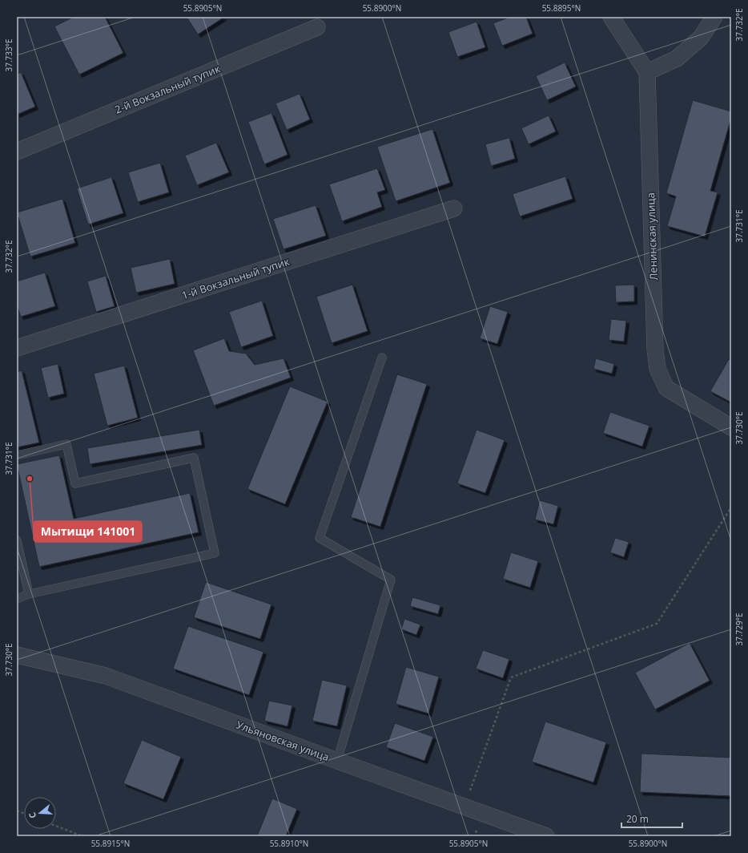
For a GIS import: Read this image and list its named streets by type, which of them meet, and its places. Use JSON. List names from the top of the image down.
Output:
{
  "streets": {
    "street": [
      "2-й Вокзальный тупик",
      "Ленинская улица",
      "1-й Вокзальный тупик",
      "Ульяновская улица"
    ]
  },
  "places": ["Мытищи 141001"],
  "scale_bar": "20 m",
  "north": "left",
  "coordinates": [
    "55.8905°N",
    "55.8900°N",
    "55.8895°N",
    "37.732°E",
    "37.733°E",
    "37.731°E",
    "37.730°E",
    "37.729°E",
    "55.8915°N",
    "55.8910°N"
  ]
}
